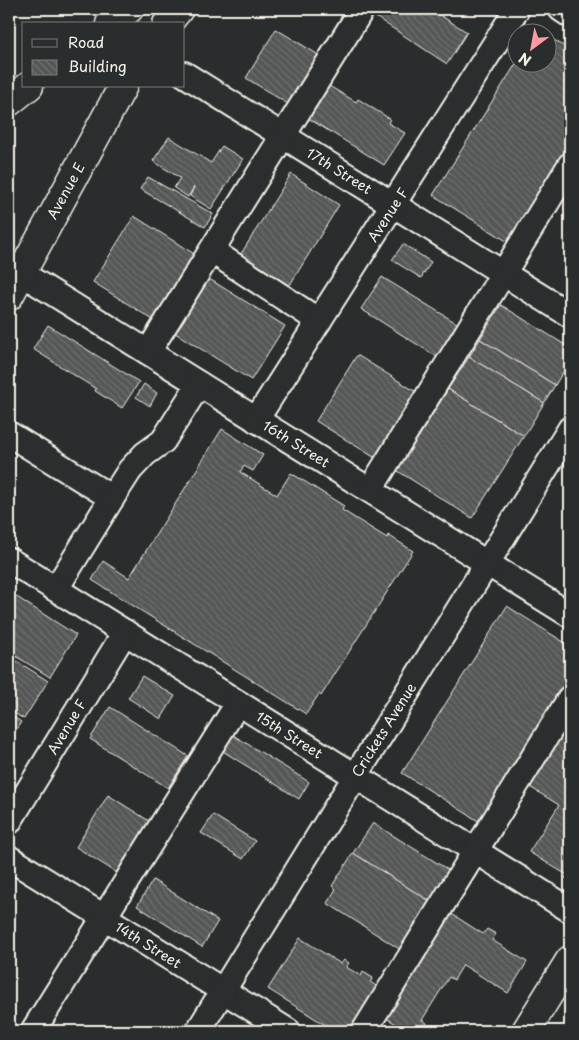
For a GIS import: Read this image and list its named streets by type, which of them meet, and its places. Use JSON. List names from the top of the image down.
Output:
{
  "streets": {
    "main road": ["Avenue E"],
    "street": [
      "17th Street",
      "Avenue F",
      "16th Street",
      "Crickets Avenue",
      "15th Street",
      "14th Street"
    ]
  },
  "crossings": [
    ["17th Street", "Avenue F"],
    ["Avenue E", "16th Street"],
    ["Avenue F", "16th Street"],
    ["Avenue F", "15th Street"],
    ["16th Street", "Crickets Avenue"],
    ["Crickets Avenue", "15th Street"],
    ["Crickets Avenue", "14th Street"]
  ],
  "legend": ["Road", "Building"],
  "north": "bottom left"
}
